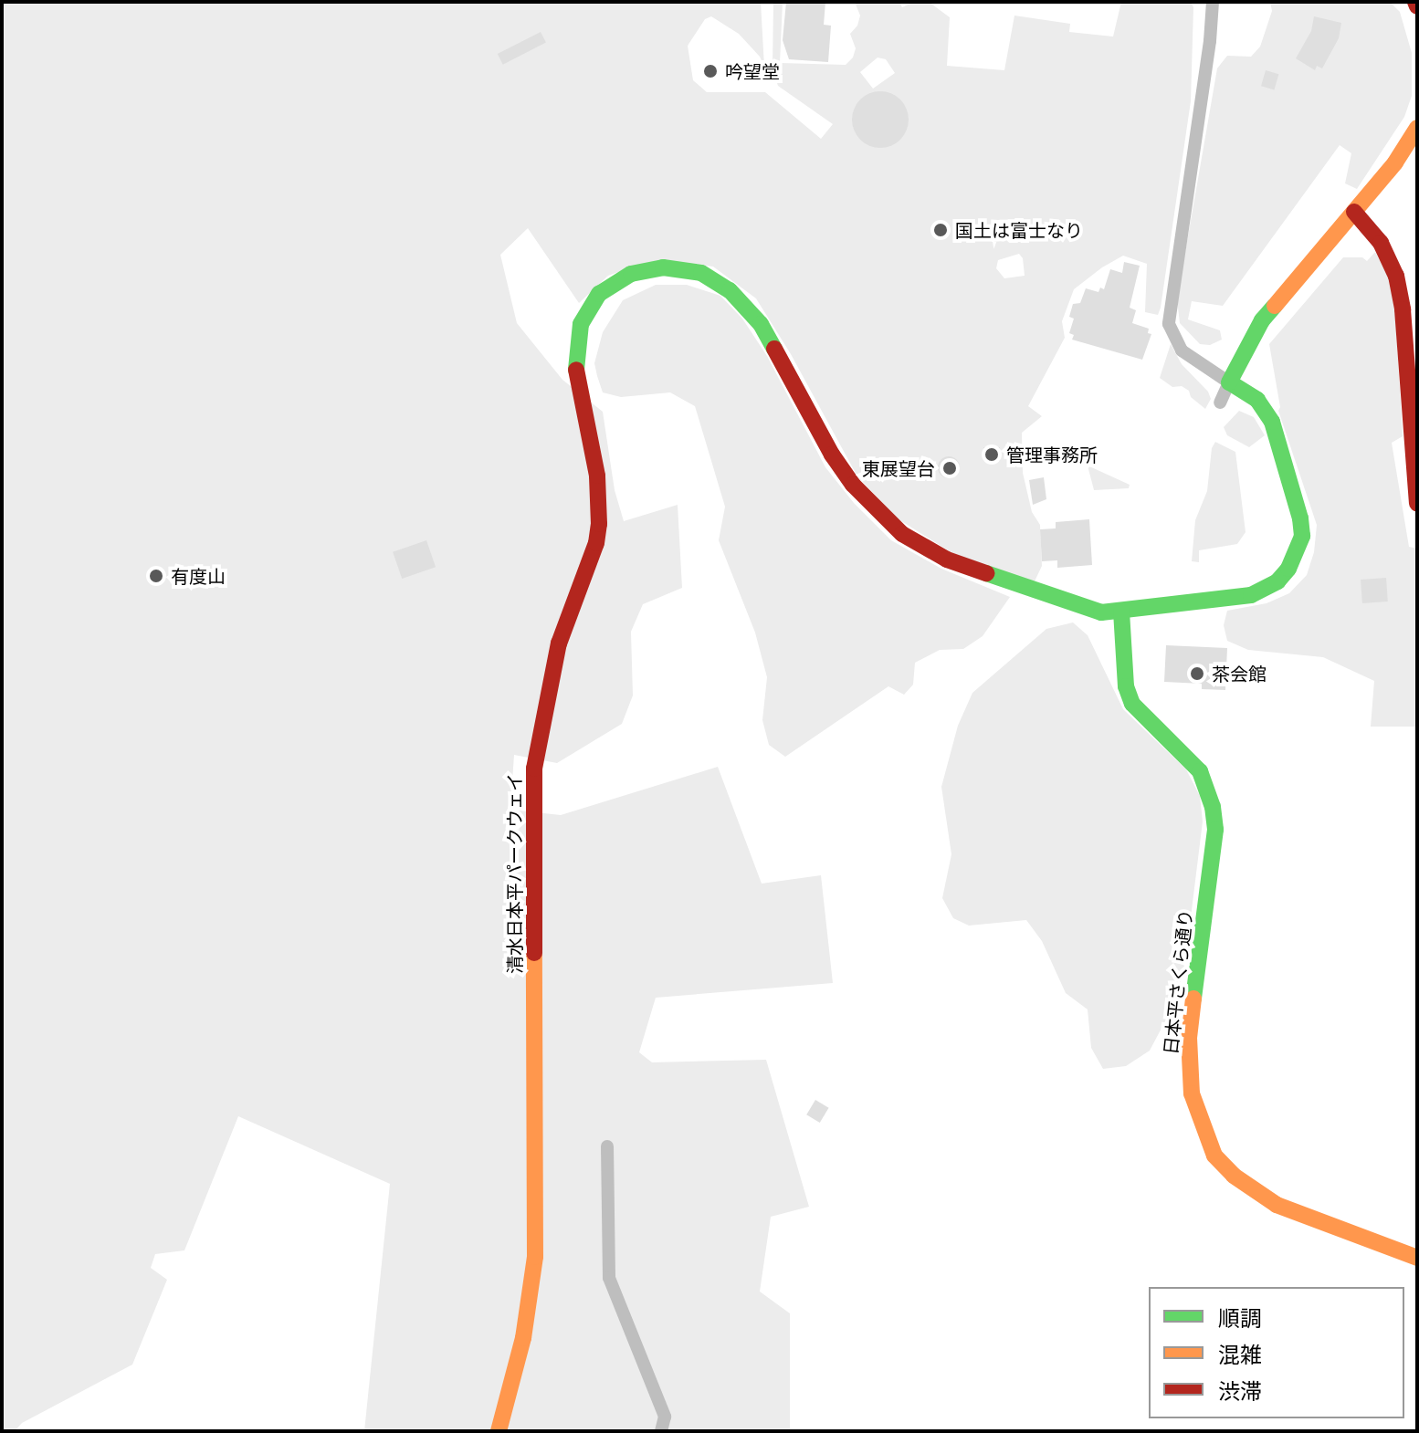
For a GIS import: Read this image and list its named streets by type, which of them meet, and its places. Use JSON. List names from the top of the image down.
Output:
{
  "streets": {
    "street": ["清水日本平パークウェイ", "日本平さくら通り"]
  },
  "crossings": [
    ["清水日本平パークウェイ", "日本平さくら通り"]
  ],
  "places": [
    "吟望堂",
    "国土は富士なり",
    "管理事務所",
    "東展望台",
    "有度山",
    "茶会館"
  ],
  "legend": ["順調", "混雑", "渋滞"]
}
